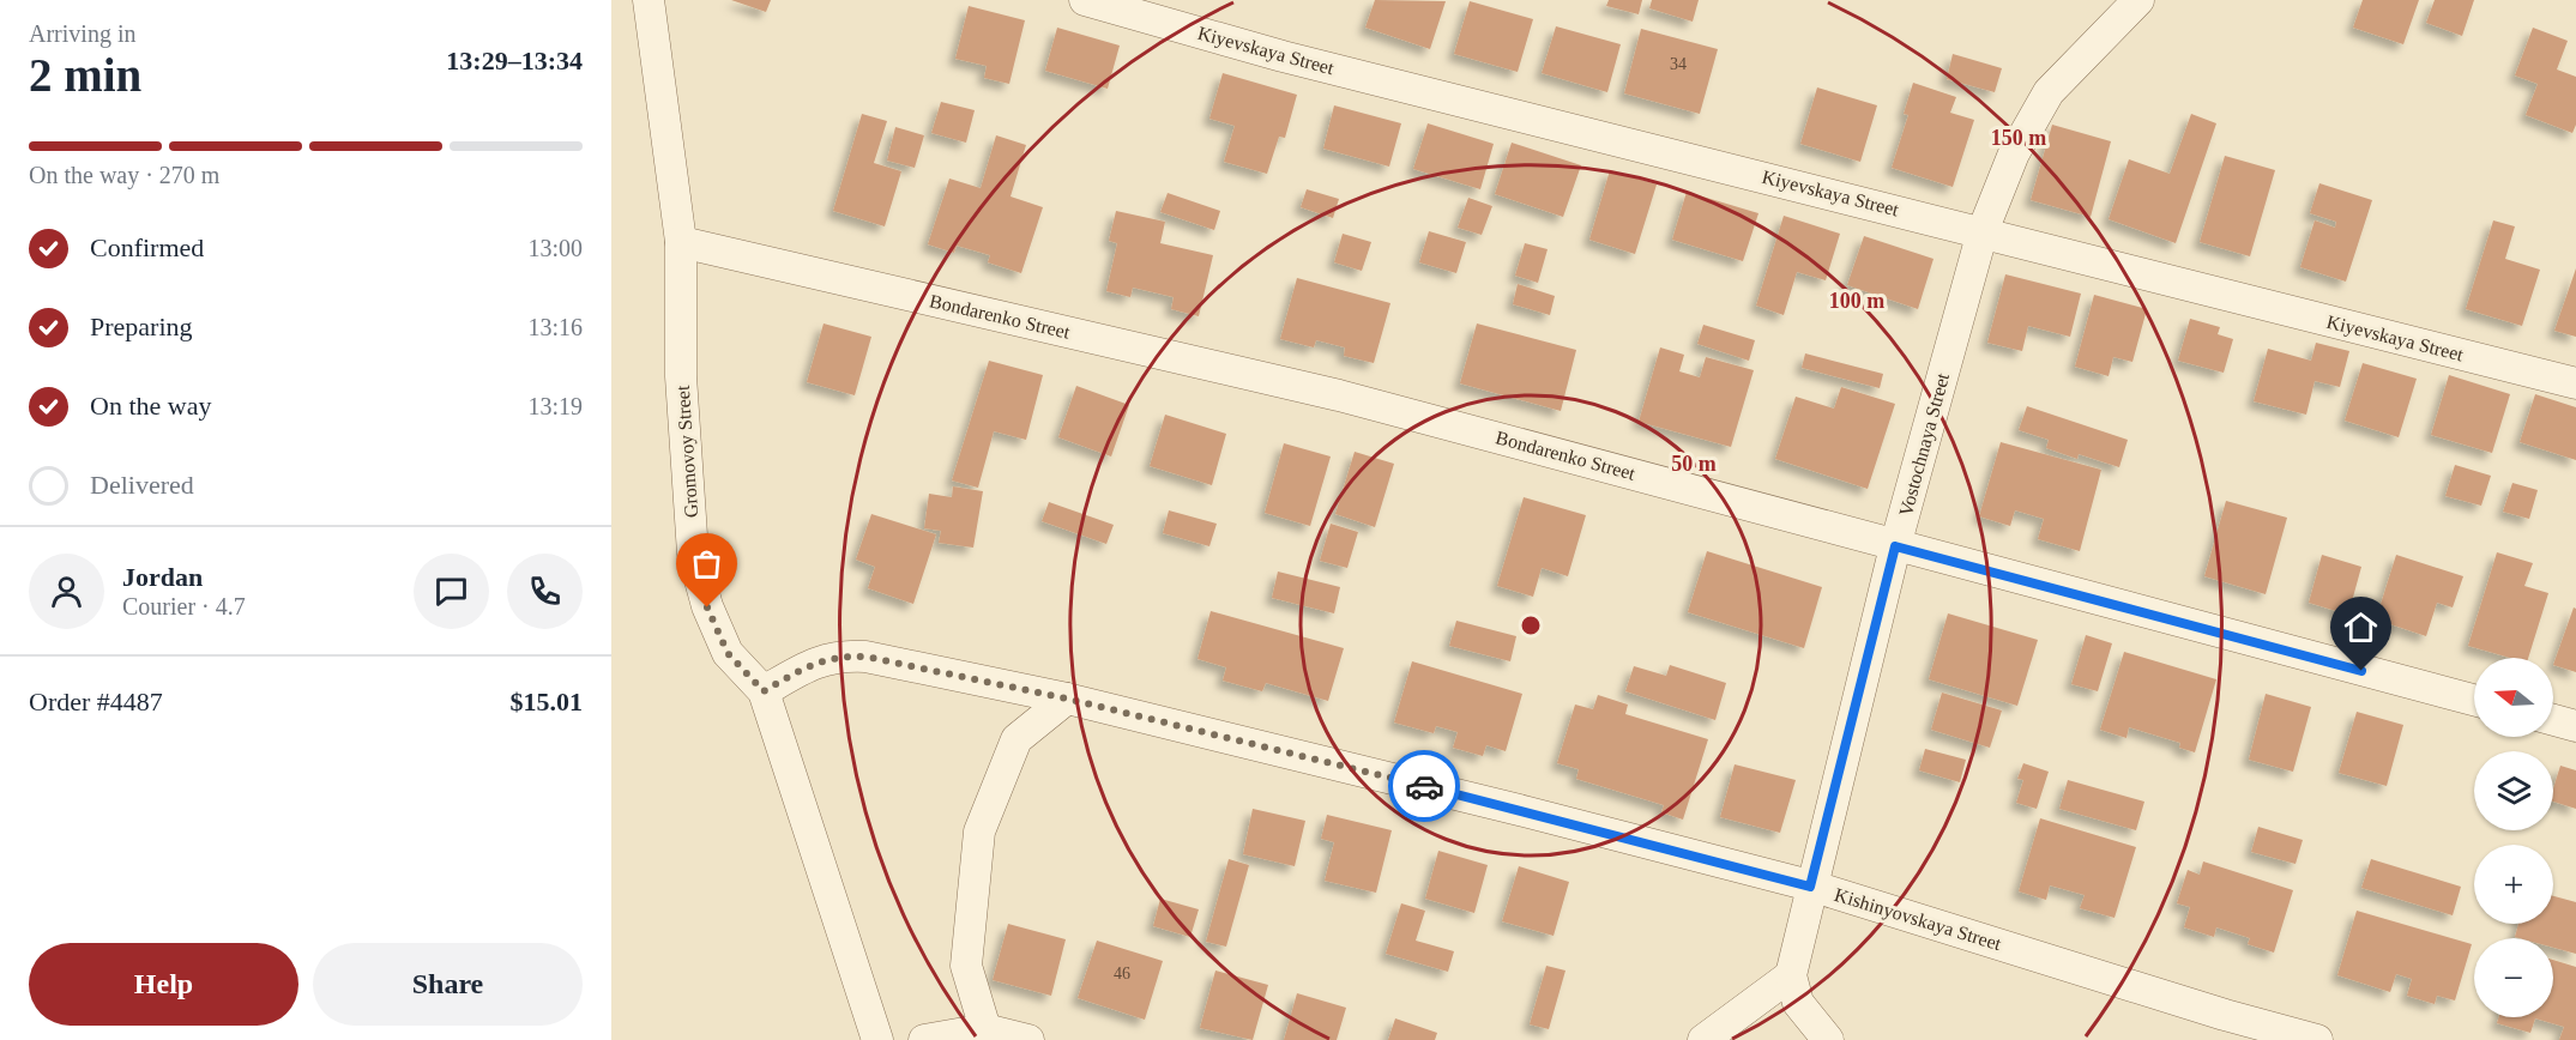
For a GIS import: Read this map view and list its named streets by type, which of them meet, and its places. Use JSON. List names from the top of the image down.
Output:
{
  "streets": {
    "street": [
      "Kiyevskaya Street",
      "Bondarenko Street",
      "Vostochnaya Street",
      "Gromovoy Street",
      "Kishinyovskaya Street"
    ]
  },
  "crossings": [
    ["Kiyevskaya Street", "Vostochnaya Street"],
    ["Bondarenko Street", "Vostochnaya Street"],
    ["Bondarenko Street", "Gromovoy Street"],
    ["Vostochnaya Street", "Kishinyovskaya Street"],
    ["Gromovoy Street", "Kishinyovskaya Street"]
  ],
  "house_numbers": ["34", "46"],
  "north": "left",
  "page": {
    "heading": ["2 min", "Arriving in", "13:29–13:34"],
    "panel": [
      "Jordan",
      "Courier · 4.7",
      "Order #4487",
      "$15.01"
    ],
    "bar": "On the way · 270 m",
    "list": [
      ["Confirmed", "13:00"],
      ["Preparing", "13:16"],
      ["On the way", "13:19"],
      "Delivered"
    ],
    "map_buttons": ["+", "−"],
    "buttons": ["Help", "Share"]
  },
  "rings": ["150 m", "100 m", "50 m"]
}
